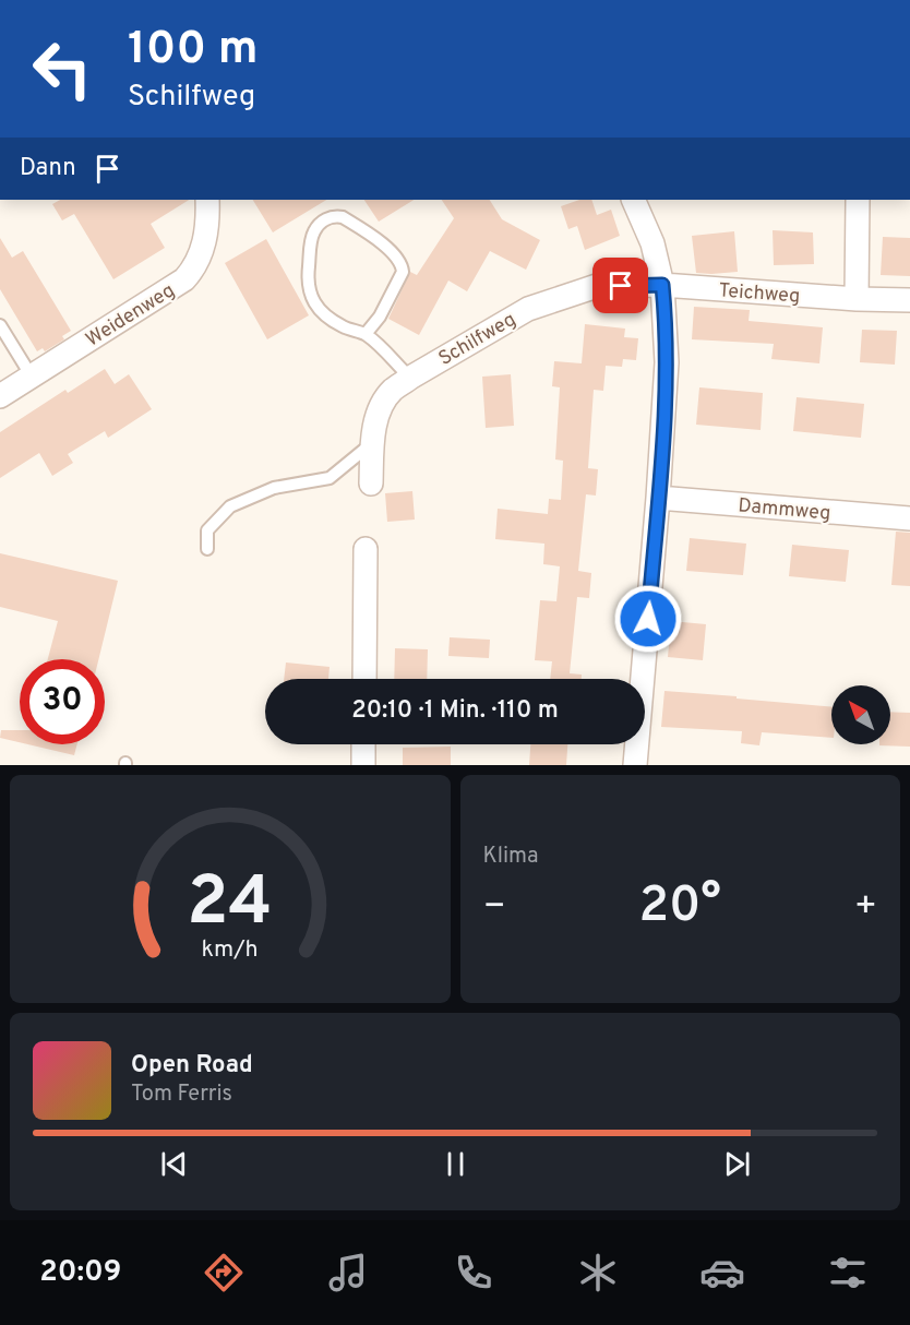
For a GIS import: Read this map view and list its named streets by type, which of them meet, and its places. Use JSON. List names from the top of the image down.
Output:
{
  "streets": {
    "street": [
      "Teichweg",
      "Weidenweg",
      "Schilfweg",
      "Dammweg"
    ]
  },
  "crossings": [
    ["Teichweg", "Schilfweg"]
  ],
  "north": "top left",
  "page": {
    "turn": ["100 m", "Schilfweg"],
    "then": "Dann",
    "limit": "30",
    "trip": "20:10 · 1 Min. · 110 m",
    "tile": "Klima",
    "heat": ["−", "20°", "+"],
    "song": ["Open Road", "Tom Ferris"],
    "tabs": "20:09",
    "gauge": ["24", "km/h"]
  }
}
